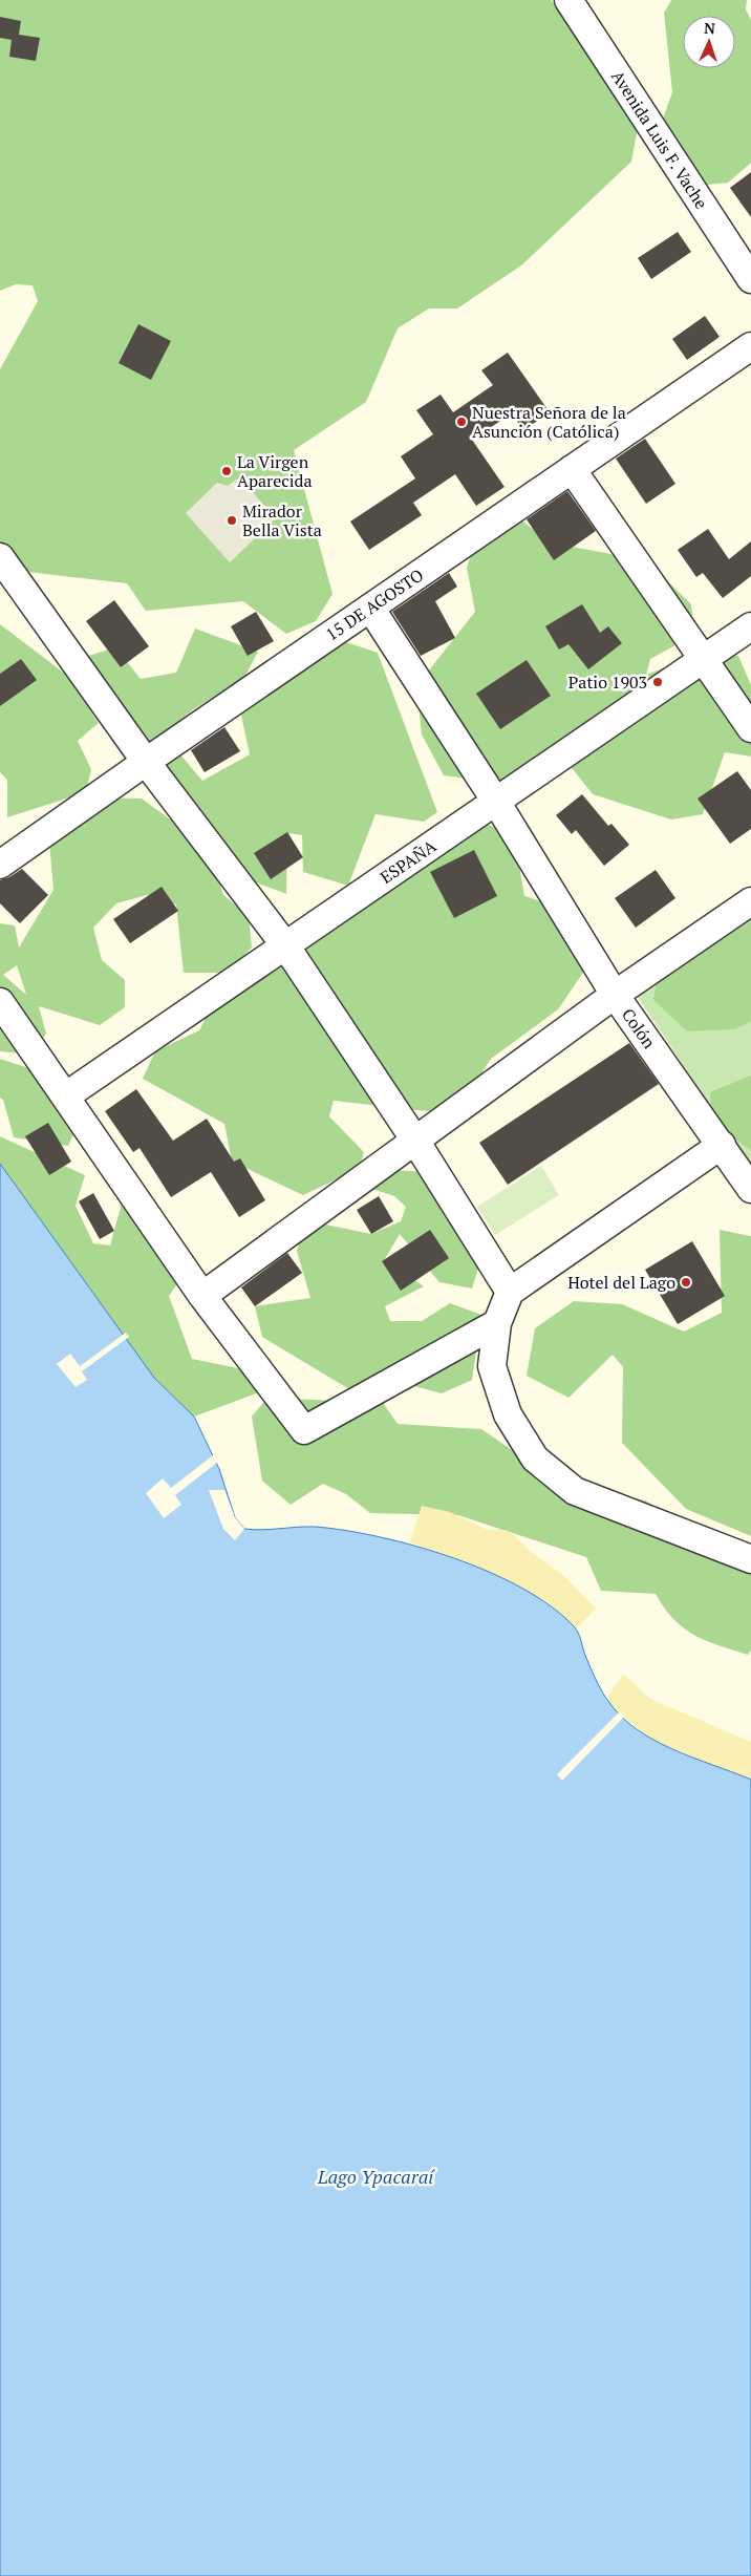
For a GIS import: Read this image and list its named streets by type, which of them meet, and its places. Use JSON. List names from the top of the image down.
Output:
{
  "streets": {
    "street": [
      "Avenida Luis F. Vache",
      "15 DE AGOSTO",
      "ESPAÑA",
      "Colón"
    ]
  },
  "water": ["Lago Ypacaraí"],
  "places": [
    "Nuestra Señora de la Asunción (Católica)",
    "La Virgen Aparecida",
    "Mirador Bella Vista",
    "Patio 1903",
    "Hotel del Lago"
  ],
  "north": "top"
}
